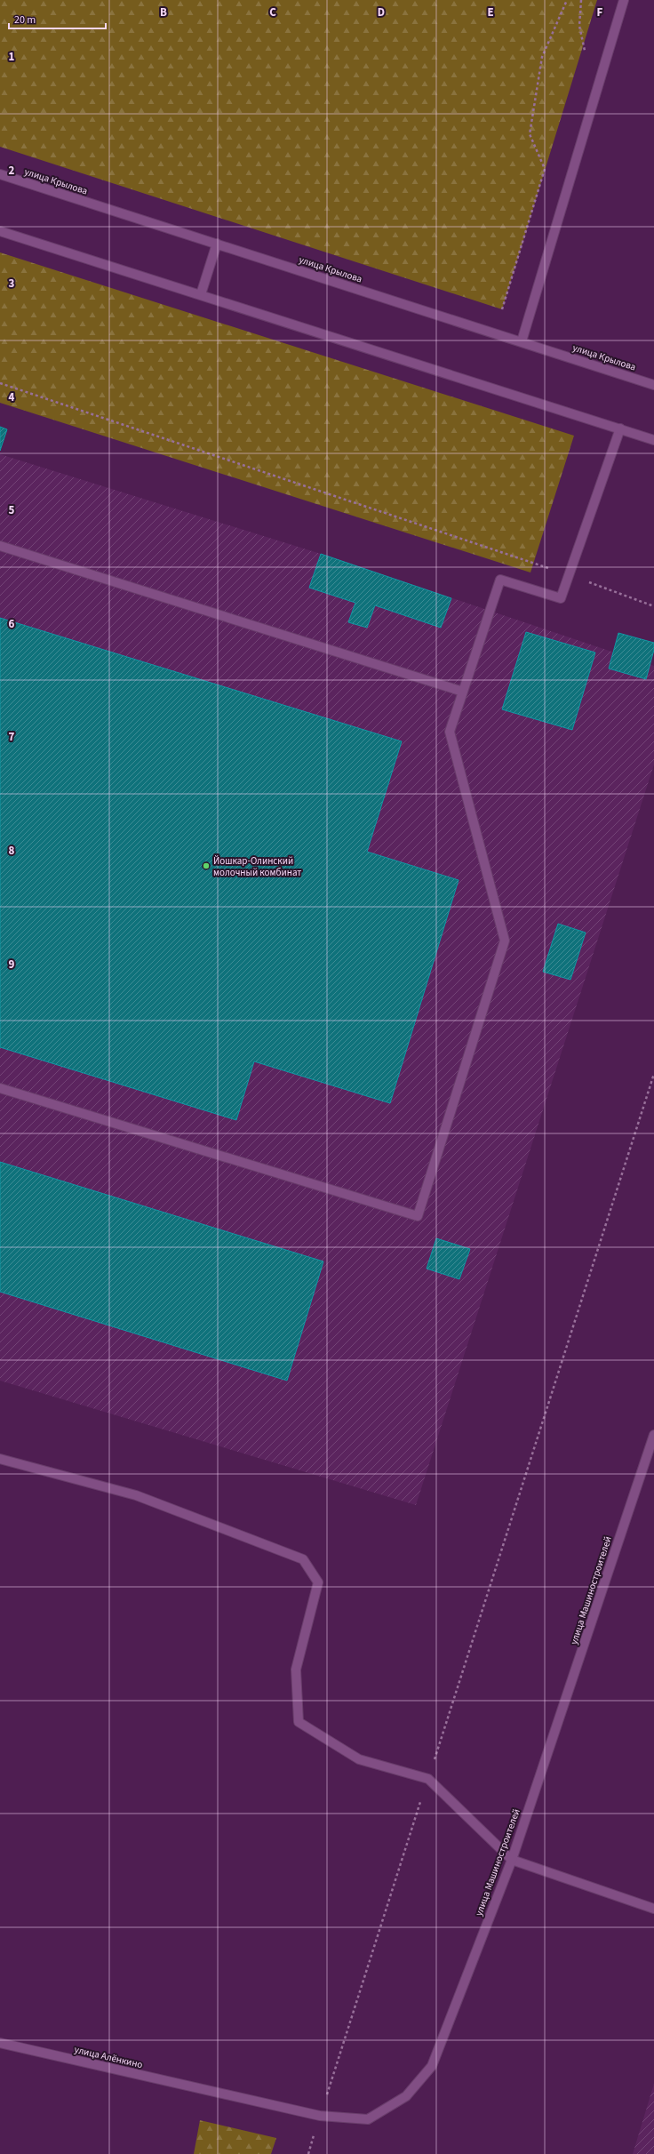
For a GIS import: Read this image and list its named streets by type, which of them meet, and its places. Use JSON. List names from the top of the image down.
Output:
{
  "streets": {
    "street": ["улица Крылова", "улица Машиностроителей", "улица Алёнкино"]
  },
  "crossings": [
    ["улица Машиностроителей", "улица Алёнкино"]
  ],
  "places": ["Йошкар-Олинский молочный комбинат"],
  "scale_bar": "20 m",
  "grid": {
    "columns": [
      "B",
      "C",
      "D",
      "E",
      "F"
    ],
    "rows": [
      "1",
      "2",
      "3",
      "4",
      "5",
      "6",
      "7",
      "8",
      "9"
    ]
  }
}
